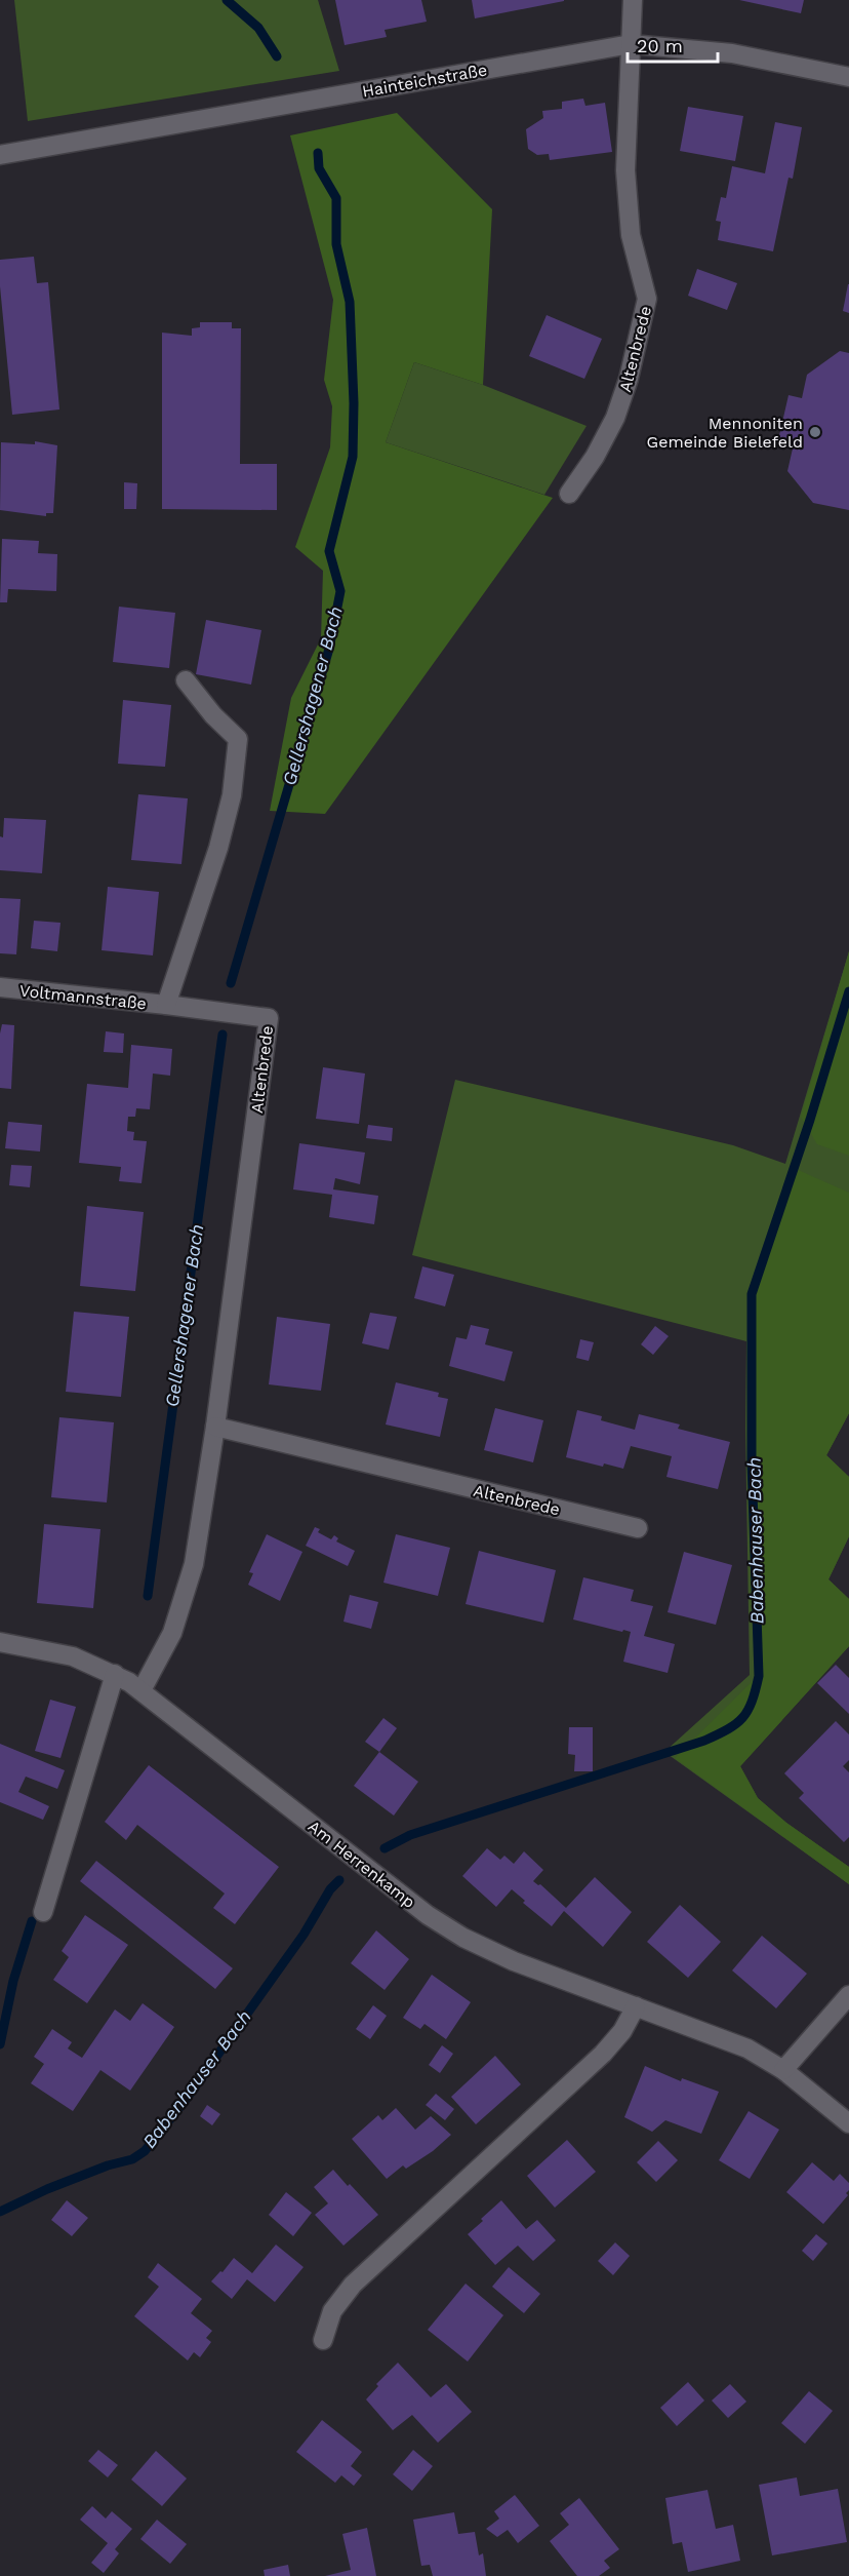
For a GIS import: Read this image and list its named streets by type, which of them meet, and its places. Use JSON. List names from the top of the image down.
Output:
{
  "streets": {
    "street": [
      "Hainteichstraße",
      "Altenbrede",
      "Voltmannstraße",
      "Am Herrenkamp"
    ]
  },
  "crossings": [
    ["Hainteichstraße", "Altenbrede"],
    ["Altenbrede", "Voltmannstraße"],
    ["Altenbrede", "Am Herrenkamp"]
  ],
  "water": ["Gellershagener Bach", "Babenhauser Bach"],
  "places": ["Mennoniten Gemeinde Bielefeld"],
  "scale_bar": "20 m"
}
